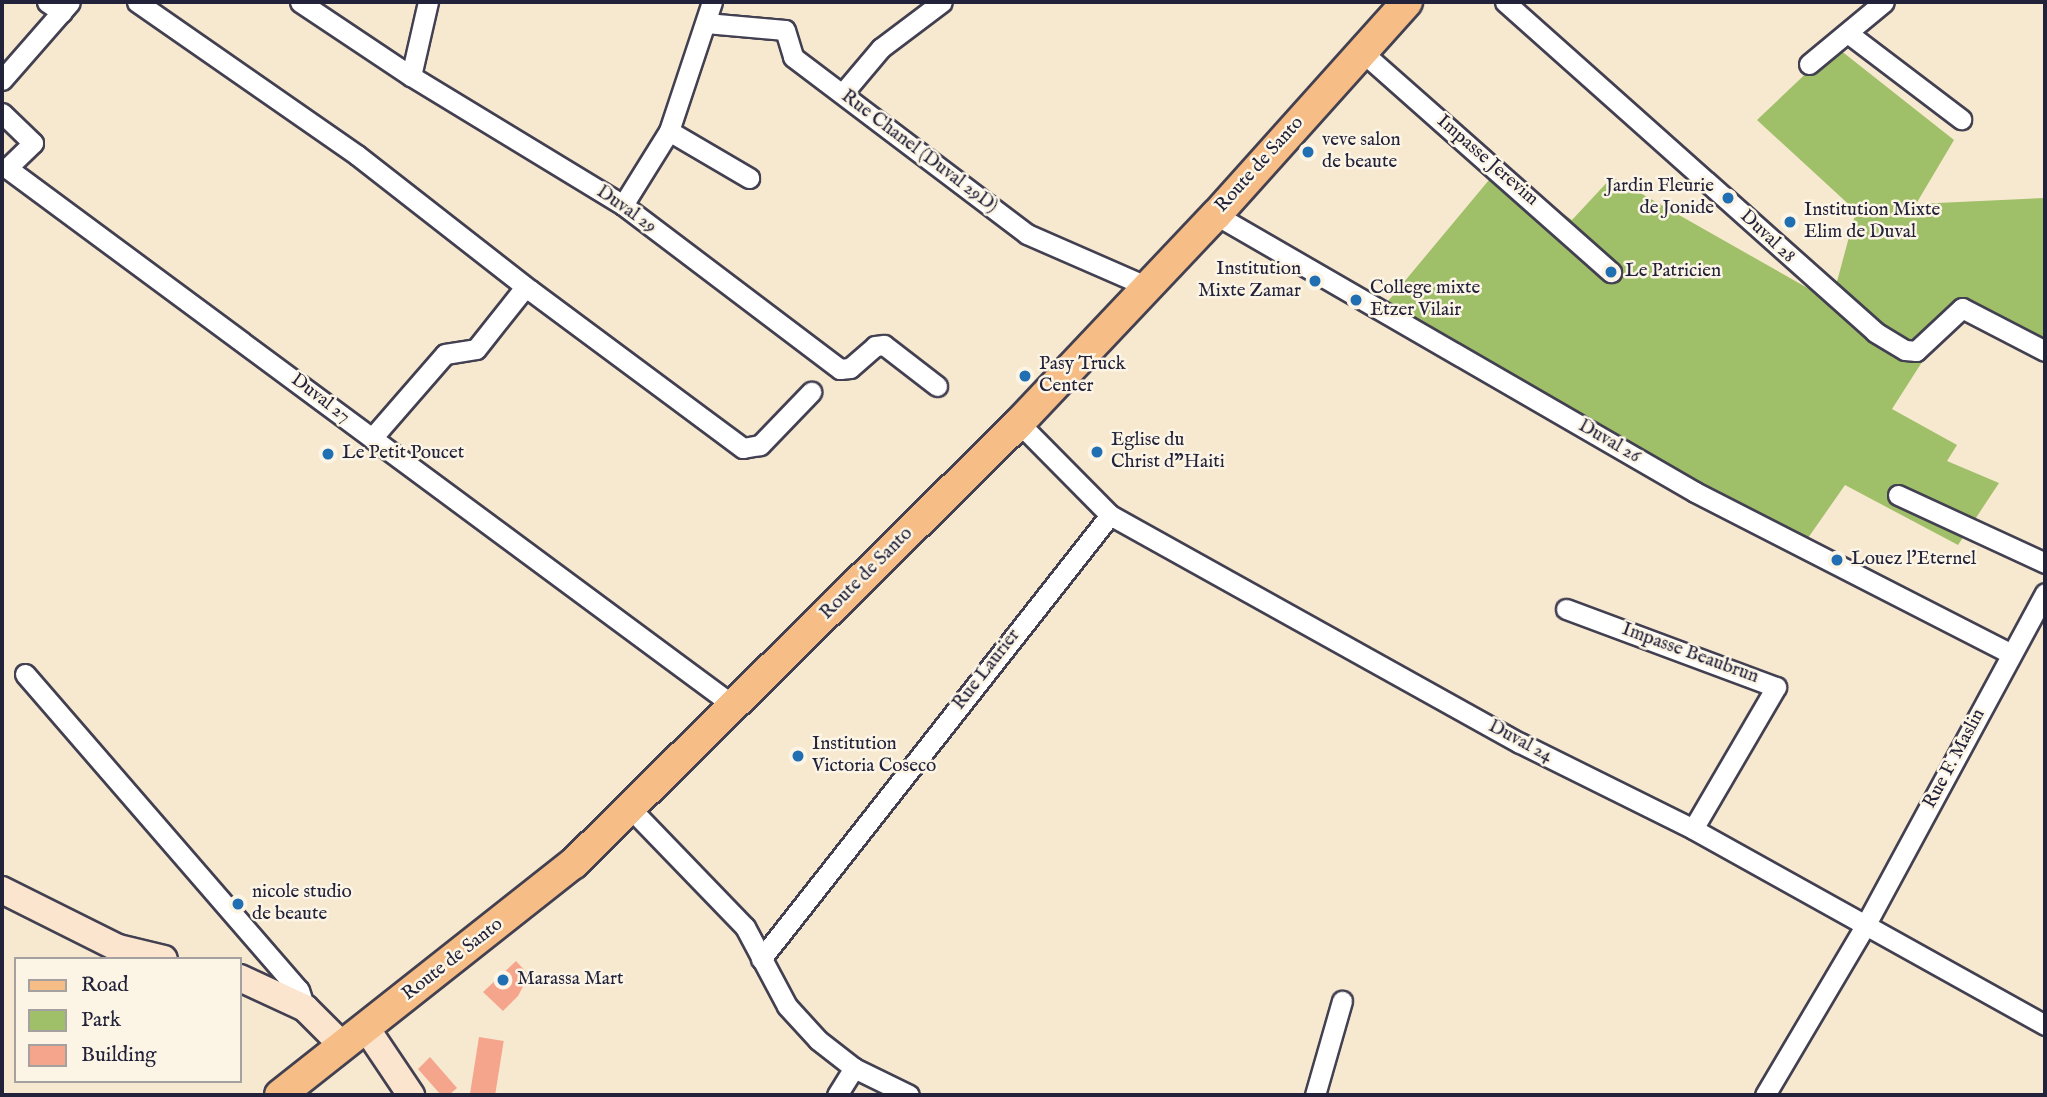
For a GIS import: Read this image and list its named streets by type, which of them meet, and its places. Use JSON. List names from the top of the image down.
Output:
{
  "streets": {
    "main road": ["Route de Santo"],
    "street": [
      "Rue Chanel (Duval 29D)",
      "Impasse Jerevim",
      "Duval 29",
      "Duval 28",
      "Duval 27",
      "Duval 26",
      "Impasse Beaubrun",
      "Rue Laurier",
      "Duval 24",
      "Rue F. Maslin"
    ]
  },
  "crossings": [
    ["Rue Chanel (Duval 29D)", "Route de Santo"],
    ["Impasse Jerevim", "Route de Santo"],
    ["Route de Santo", "Duval 27"],
    ["Route de Santo", "Duval 26"],
    ["Route de Santo", "Duval 24"],
    ["Duval 26", "Rue F. Maslin"],
    ["Impasse Beaubrun", "Duval 24"],
    ["Rue Laurier", "Duval 24"],
    ["Duval 24", "Rue F. Maslin"]
  ],
  "places": [
    "veve salon de beaute",
    "Jardin Fleurie de Jonide",
    "Institution Mixte Elim de Duval",
    "Le Patricien",
    "Institution Mixte Zamar",
    "College mixte Etzer Vilair",
    "Pasy Truck Center",
    "Eglise du Christ d\"Haiti",
    "Le Petit Poucet",
    "Louez l'Eternel",
    "Institution Victoria Coseco",
    "nicole studio de beaute",
    "Marassa Mart"
  ],
  "legend": ["Road", "Park", "Building"]
}
